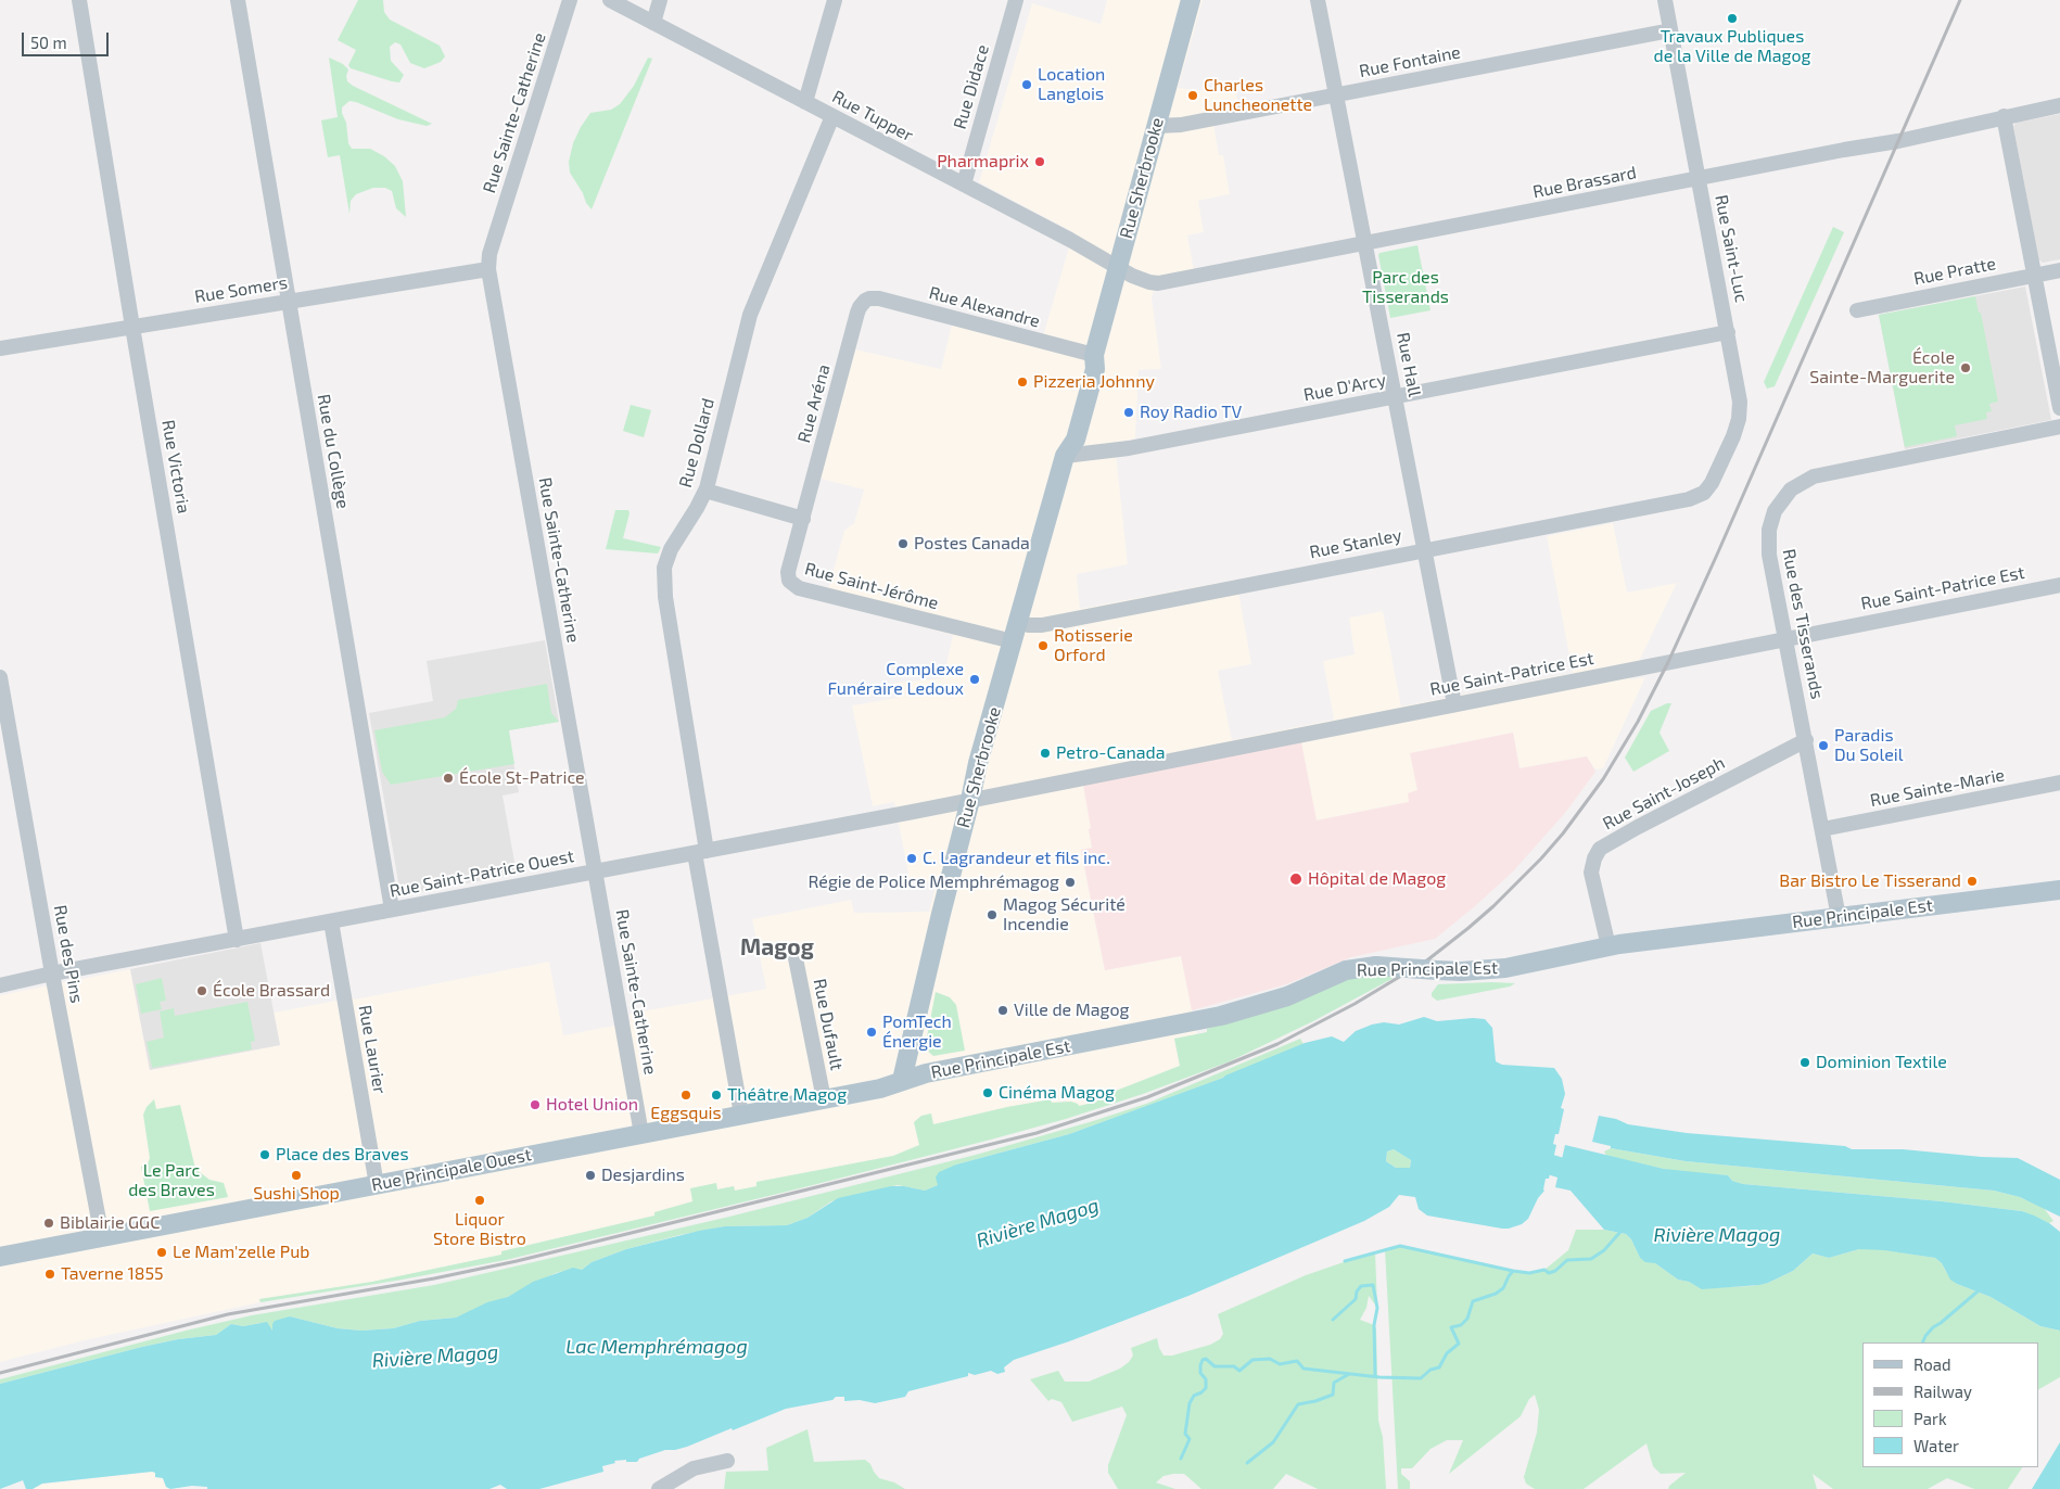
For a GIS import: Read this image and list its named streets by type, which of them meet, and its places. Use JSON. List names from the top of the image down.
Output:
{
  "streets": {
    "main road": ["Rue Sherbrooke", "Rue Principale Est", "Rue Principale Ouest"],
    "street": [
      "Rue Fontaine",
      "Rue Didace",
      "Rue Sainte-Catherine",
      "Rue Tupper",
      "Rue Brassard",
      "Rue Saint-Luc",
      "Rue Pratte",
      "Rue Somers",
      "Rue Alexandre",
      "Rue Hall",
      "Rue D'Arcy",
      "Rue Aréna",
      "Rue Dollard",
      "Rue du Collège",
      "Rue Victoria",
      "Rue Stanley",
      "Rue Saint-Jérôme",
      "Rue Saint-Patrice Est",
      "Rue des Tisserands",
      "Rue Sainte-Marie",
      "Rue Saint-Joseph",
      "Rue Saint-Patrice Ouest",
      "Rue des Pins",
      "Rue Dufault",
      "Rue Laurier"
    ]
  },
  "crossings": [
    ["Rue Fontaine", "Rue Sherbrooke"],
    ["Rue Fontaine", "Rue Saint-Luc"],
    ["Rue Fontaine", "Rue Hall"],
    ["Rue Didace", "Rue Tupper"],
    ["Rue Sainte-Catherine", "Rue Somers"],
    ["Rue Sainte-Catherine", "Rue Saint-Patrice Ouest"],
    ["Rue Sainte-Catherine", "Rue Principale Ouest"],
    ["Rue Tupper", "Rue Sherbrooke"],
    ["Rue Tupper", "Rue Brassard"],
    ["Rue Tupper", "Rue Dollard"],
    ["Rue Sherbrooke", "Rue Brassard"],
    ["Rue Sherbrooke", "Rue Alexandre"],
    ["Rue Sherbrooke", "Rue D'Arcy"],
    ["Rue Sherbrooke", "Rue Stanley"],
    ["Rue Sherbrooke", "Rue Saint-Jérôme"],
    ["Rue Sherbrooke", "Rue Saint-Patrice Est"],
    ["Rue Sherbrooke", "Rue Saint-Patrice Ouest"],
    ["Rue Sherbrooke", "Rue Principale Est"],
    ["Rue Sherbrooke", "Rue Principale Ouest"],
    ["Rue Brassard", "Rue Saint-Luc"],
    ["Rue Brassard", "Rue Hall"],
    ["Rue Saint-Luc", "Rue D'Arcy"],
    ["Rue Saint-Luc", "Rue Stanley"],
    ["Rue Somers", "Rue du Collège"],
    ["Rue Somers", "Rue Victoria"],
    ["Rue Alexandre", "Rue Aréna"],
    ["Rue Hall", "Rue D'Arcy"],
    ["Rue Hall", "Rue Stanley"],
    ["Rue Hall", "Rue Saint-Patrice Est"],
    ["Rue Aréna", "Rue Saint-Jérôme"],
    ["Rue Dollard", "Rue Saint-Patrice Ouest"],
    ["Rue Dollard", "Rue Principale Ouest"],
    ["Rue du Collège", "Rue Saint-Patrice Ouest"],
    ["Rue Victoria", "Rue Saint-Patrice Ouest"],
    ["Rue Saint-Patrice Est", "Rue des Tisserands"],
    ["Rue Saint-Patrice Est", "Rue Saint-Patrice Ouest"],
    ["Rue des Tisserands", "Rue Sainte-Marie"],
    ["Rue des Tisserands", "Rue Saint-Joseph"],
    ["Rue des Tisserands", "Rue Principale Est"],
    ["Rue Saint-Joseph", "Rue Principale Est"],
    ["Rue Saint-Patrice Ouest", "Rue des Pins"],
    ["Rue Saint-Patrice Ouest", "Rue Laurier"],
    ["Rue Principale Est", "Rue Principale Ouest"],
    ["Rue des Pins", "Rue Principale Ouest"],
    ["Rue Dufault", "Rue Principale Ouest"],
    ["Rue Laurier", "Rue Principale Ouest"]
  ],
  "districts": ["Magog"],
  "water": ["Rivière Magog", "Lac Memphrémagog"],
  "parks": ["Parc des Tisserands", "Le Parc des Braves"],
  "places": [
    "Travaux Publiques de la Ville de Magog",
    "Location Langlois",
    "Charles Luncheonette",
    "Pharmaprix",
    "École Sainte-Marguerite",
    "Pizzeria Johnny",
    "Roy Radio TV",
    "Postes Canada",
    "Rotisserie Orford",
    "Complexe Funéraire Ledoux",
    "Paradis Du Soleil",
    "Petro-Canada",
    "École St-Patrice",
    "C. Lagrandeur et fils inc.",
    "Hôpital de Magog",
    "Bar Bistro Le Tisserand",
    "Régie de Police Memphrémagog",
    "Magog Sécurité Incendie",
    "École Brassard",
    "Ville de Magog",
    "PomTech Énergie",
    "Dominion Textile",
    "Cinéma Magog",
    "Eggsquis",
    "Théâtre Magog",
    "Hotel Union",
    "Place des Braves",
    "Sushi Shop",
    "Desjardins",
    "Liquor Store Bistro",
    "Biblairie GGC",
    "Le Mam'zelle Pub",
    "Taverne 1855"
  ],
  "legend": [
    "Road",
    "Railway",
    "Park",
    "Water"
  ],
  "scale_bar": "50 m"
}
